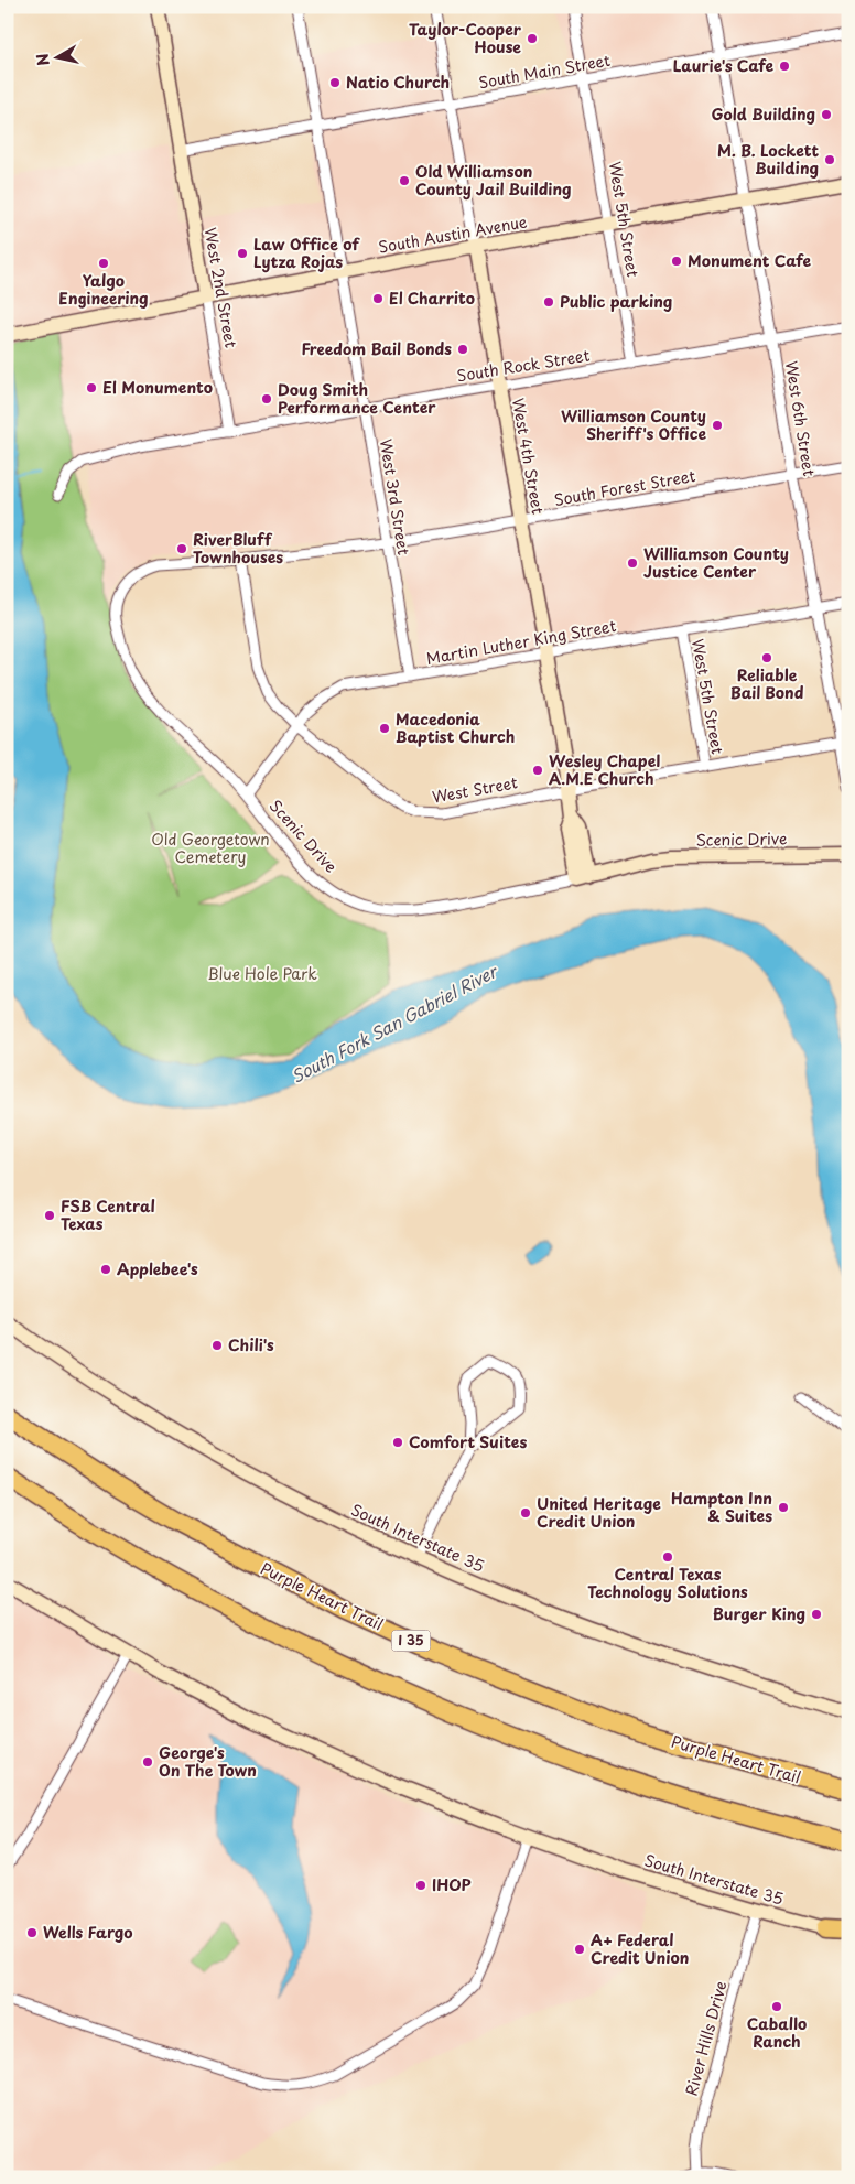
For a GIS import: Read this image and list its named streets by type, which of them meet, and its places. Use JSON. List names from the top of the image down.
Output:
{
  "streets": {
    "highway": ["Purple Heart Trail", "I 35"],
    "main road": [
      "South Austin Avenue",
      "West 2nd Street",
      "West 4th Street",
      "Scenic Drive",
      "South Interstate 35"
    ],
    "street": [
      "South Main Street",
      "West 5th Street",
      "South Rock Street",
      "West 6th Street",
      "South Forest Street",
      "West 3rd Street",
      "Martin Luther King Street",
      "West Street",
      "River Hills Drive"
    ]
  },
  "crossings": [
    ["South Main Street", "West 5th Street"],
    ["South Main Street", "West 2nd Street"],
    ["South Main Street", "West 6th Street"],
    ["South Main Street", "West 4th Street"],
    ["South Main Street", "West 3rd Street"],
    ["West 5th Street", "South Austin Avenue"],
    ["West 5th Street", "South Rock Street"],
    ["West 5th Street", "Martin Luther King Street"],
    ["West 5th Street", "West Street"],
    ["South Austin Avenue", "West 2nd Street"],
    ["South Austin Avenue", "West 6th Street"],
    ["South Austin Avenue", "West 4th Street"],
    ["South Austin Avenue", "West 3rd Street"],
    ["West 2nd Street", "South Rock Street"],
    ["South Rock Street", "West 6th Street"],
    ["South Rock Street", "West 4th Street"],
    ["South Rock Street", "West 3rd Street"],
    ["West 6th Street", "South Forest Street"],
    ["West 6th Street", "Martin Luther King Street"],
    ["West 6th Street", "West Street"],
    ["West 4th Street", "South Forest Street"],
    ["West 4th Street", "Martin Luther King Street"],
    ["West 4th Street", "West Street"],
    ["West 4th Street", "Scenic Drive"],
    ["South Forest Street", "West 3rd Street"],
    ["South Forest Street", "Scenic Drive"],
    ["West 3rd Street", "Martin Luther King Street"],
    ["Martin Luther King Street", "West Street"],
    ["Martin Luther King Street", "Scenic Drive"],
    ["South Interstate 35", "River Hills Drive"]
  ],
  "water": ["South Fork San Gabriel River"],
  "parks": ["Old Georgetown Cemetery", "Blue Hole Park"],
  "places": [
    "Taylor-Cooper House",
    "Laurie's Cafe",
    "Natio Church",
    "Gold Building",
    "M. B. Lockett Building",
    "Old Williamson County Jail Building",
    "Law Office of Lytza Rojas",
    "Monument Cafe",
    "Yalgo Engineering",
    "El Charrito",
    "Public parking",
    "Freedom Bail Bonds",
    "El Monumento",
    "Doug Smith Performance Center",
    "Williamson County Sheriff's Office",
    "RiverBluff Townhouses",
    "Williamson County Justice Center",
    "Reliable Bail Bond",
    "Macedonia Baptist Church",
    "Wesley Chapel A.M.E Church",
    "FSB Central Texas",
    "Applebee's",
    "Chili's",
    "Comfort Suites",
    "Hampton Inn & Suites",
    "United Heritage Credit Union",
    "Central Texas Technology Solutions",
    "Burger King",
    "George's On The Town",
    "IHOP",
    "Wells Fargo",
    "A+ Federal Credit Union",
    "Caballo Ranch"
  ],
  "north": "left"
}
